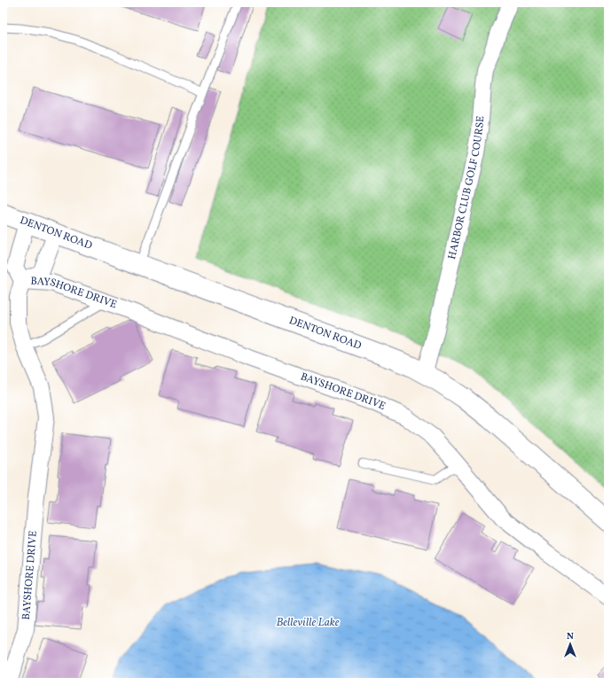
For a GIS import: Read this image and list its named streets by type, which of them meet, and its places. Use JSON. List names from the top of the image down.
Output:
{
  "streets": {
    "street": ["HARBOR CLUB GOLF COURSE", "DENTON ROAD", "BAYSHORE DRIVE"]
  },
  "crossings": [
    ["HARBOR CLUB GOLF COURSE", "DENTON ROAD"],
    ["DENTON ROAD", "BAYSHORE DRIVE"]
  ],
  "water": ["Belleville Lake"],
  "north": "top"
}
